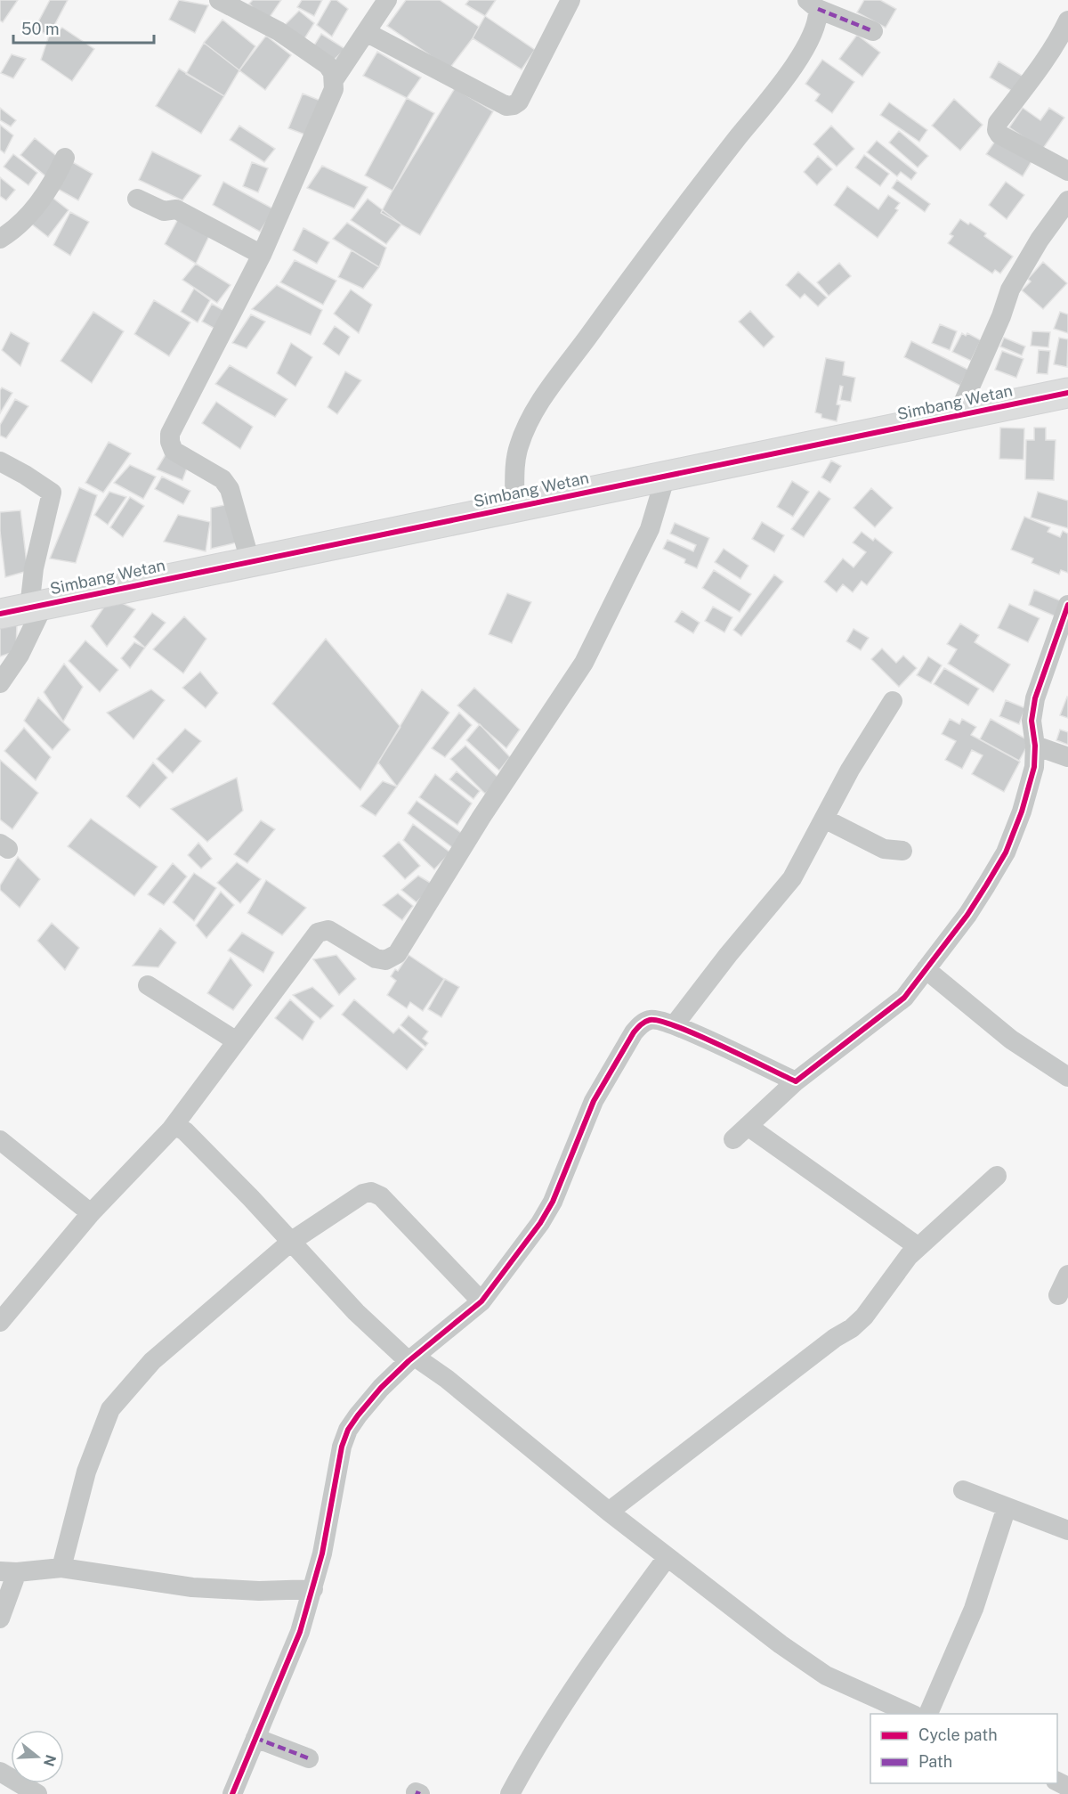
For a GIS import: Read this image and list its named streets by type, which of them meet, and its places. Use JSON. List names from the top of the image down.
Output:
{
  "streets": {
    "street": ["Simbang Wetan"]
  },
  "legend": ["Cycle path", "Path"],
  "scale_bar": "50 m",
  "north": "right"
}
